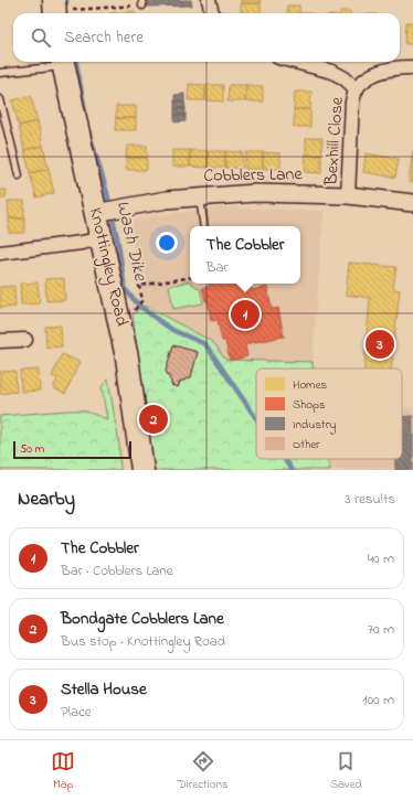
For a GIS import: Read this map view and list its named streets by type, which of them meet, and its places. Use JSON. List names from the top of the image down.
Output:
{
  "streets": {
    "highway": ["Knottingley Road"],
    "street": ["Bexhill Close", "Cobblers Lane"]
  },
  "crossings": [
    ["Bexhill Close", "Cobblers Lane"],
    ["Cobblers Lane", "Knottingley Road"]
  ],
  "water": ["Wash Dike"],
  "legend": [
    "Homes",
    "Shops",
    "Industry",
    "Other"
  ],
  "scale_bar": "50 m",
  "page": {
    "search": "Search here",
    "popup": ["The Cobbler", "Bar"],
    "pins": ["1", "3", "2"],
    "scale": "50 m",
    "heading": ["Nearby", "3 results"],
    "list": [
      {
        "mark": "1",
        "name": "The Cobbler",
        "note": "Bar · Cobblers Lane",
        "value": "40 m"
      },
      {
        "mark": "2",
        "name": "Bondgate Cobblers Lane",
        "note": "Bus stop · Knottingley Road",
        "value": "70 m"
      },
      {
        "mark": "3",
        "name": "Stella House",
        "note": "Place",
        "value": "100 m"
      }
    ],
    "nav": ["Map", "Directions", "Saved"]
  }
}
